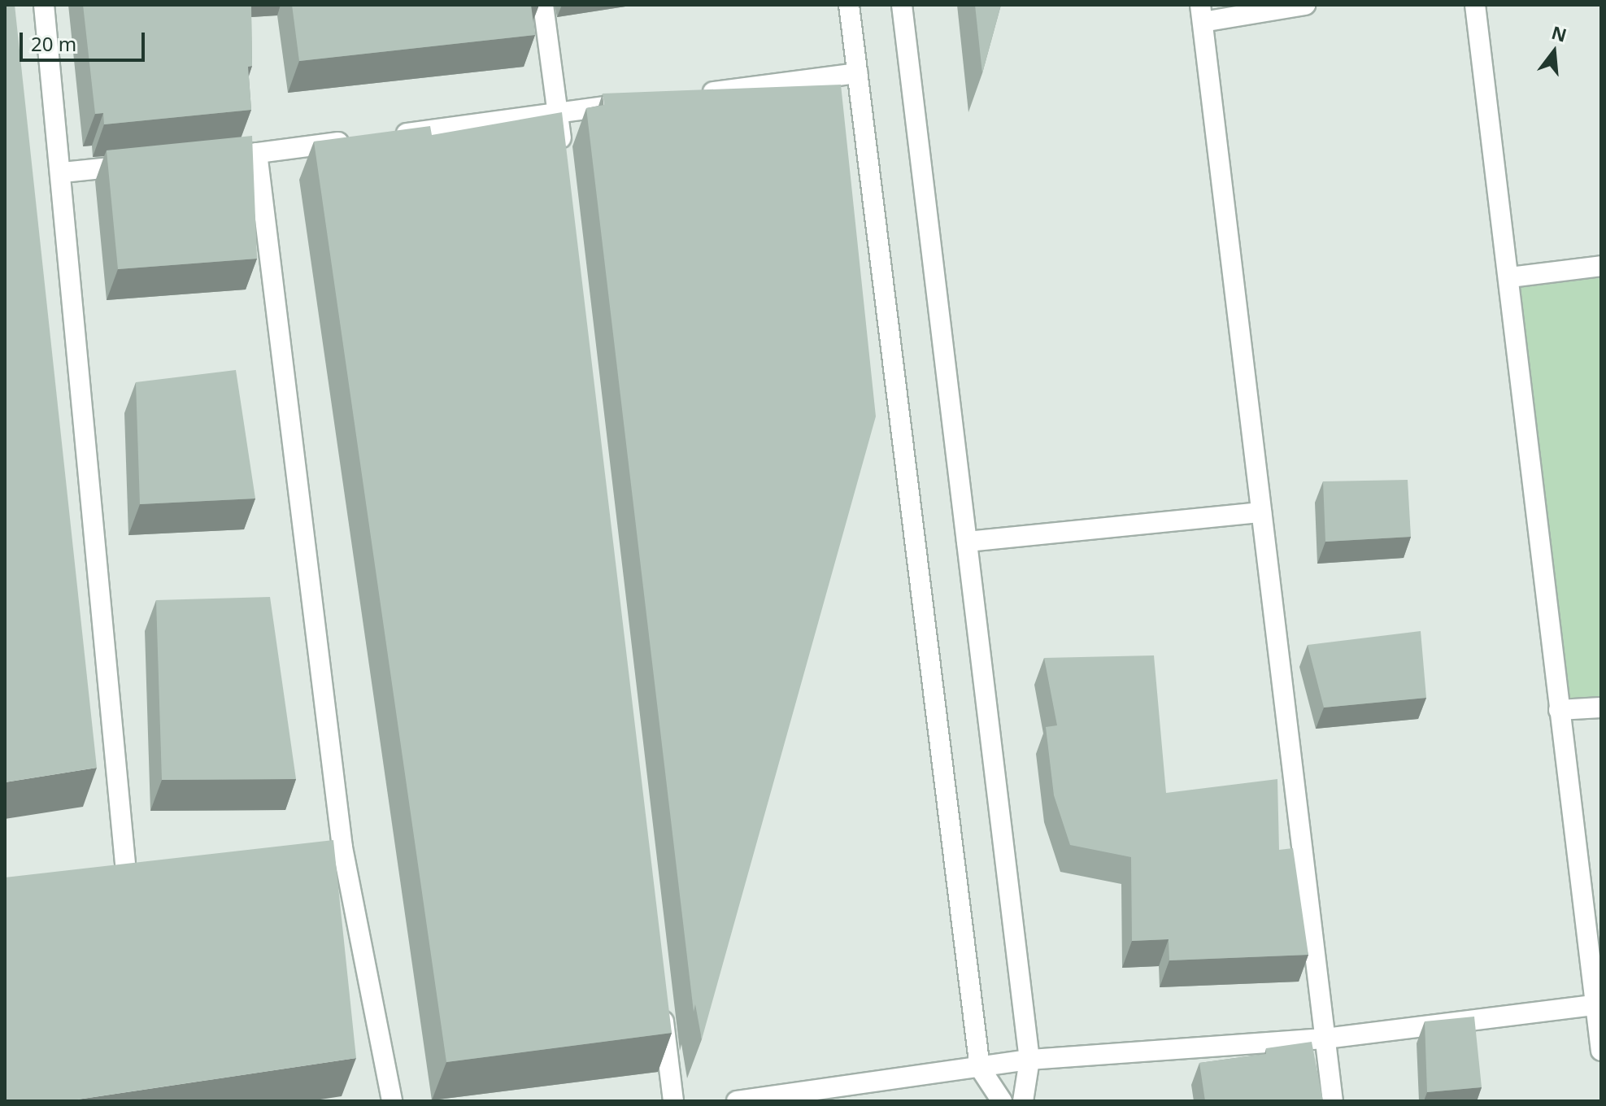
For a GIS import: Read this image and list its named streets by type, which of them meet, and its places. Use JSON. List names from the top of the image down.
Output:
{
  "scale_bar": "20 m",
  "north": "top"
}
